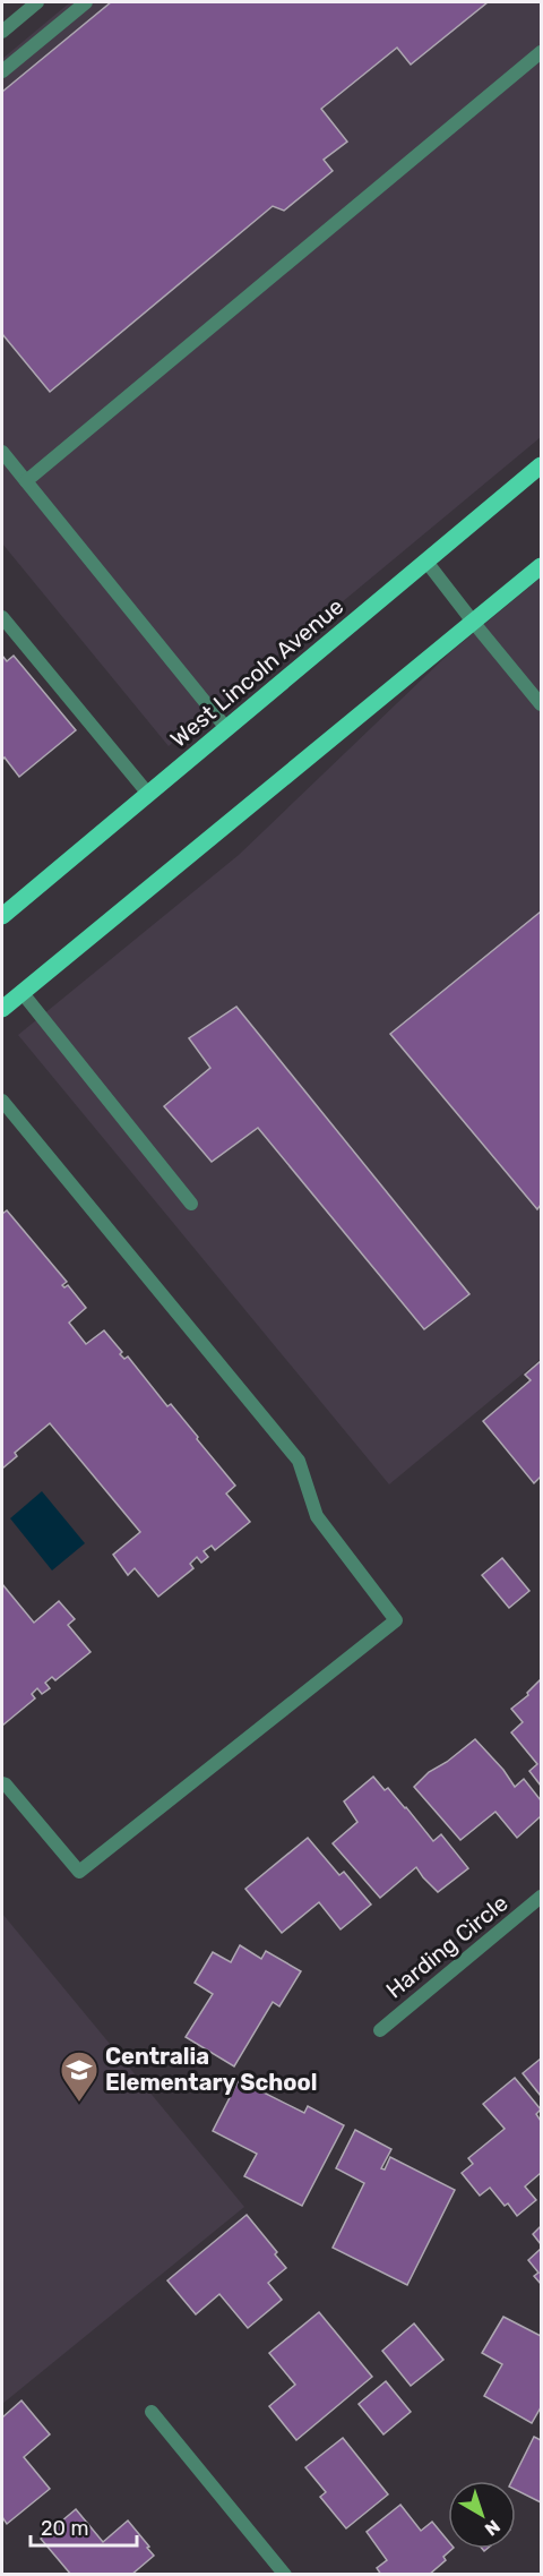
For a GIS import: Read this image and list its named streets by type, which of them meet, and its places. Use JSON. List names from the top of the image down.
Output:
{
  "streets": {
    "main road": ["West Lincoln Avenue"],
    "street": ["Harding Circle"]
  },
  "places": {
    "school or university": ["Centralia Elementary School"]
  },
  "scale_bar": "20 m",
  "north": "bottom right"
}
